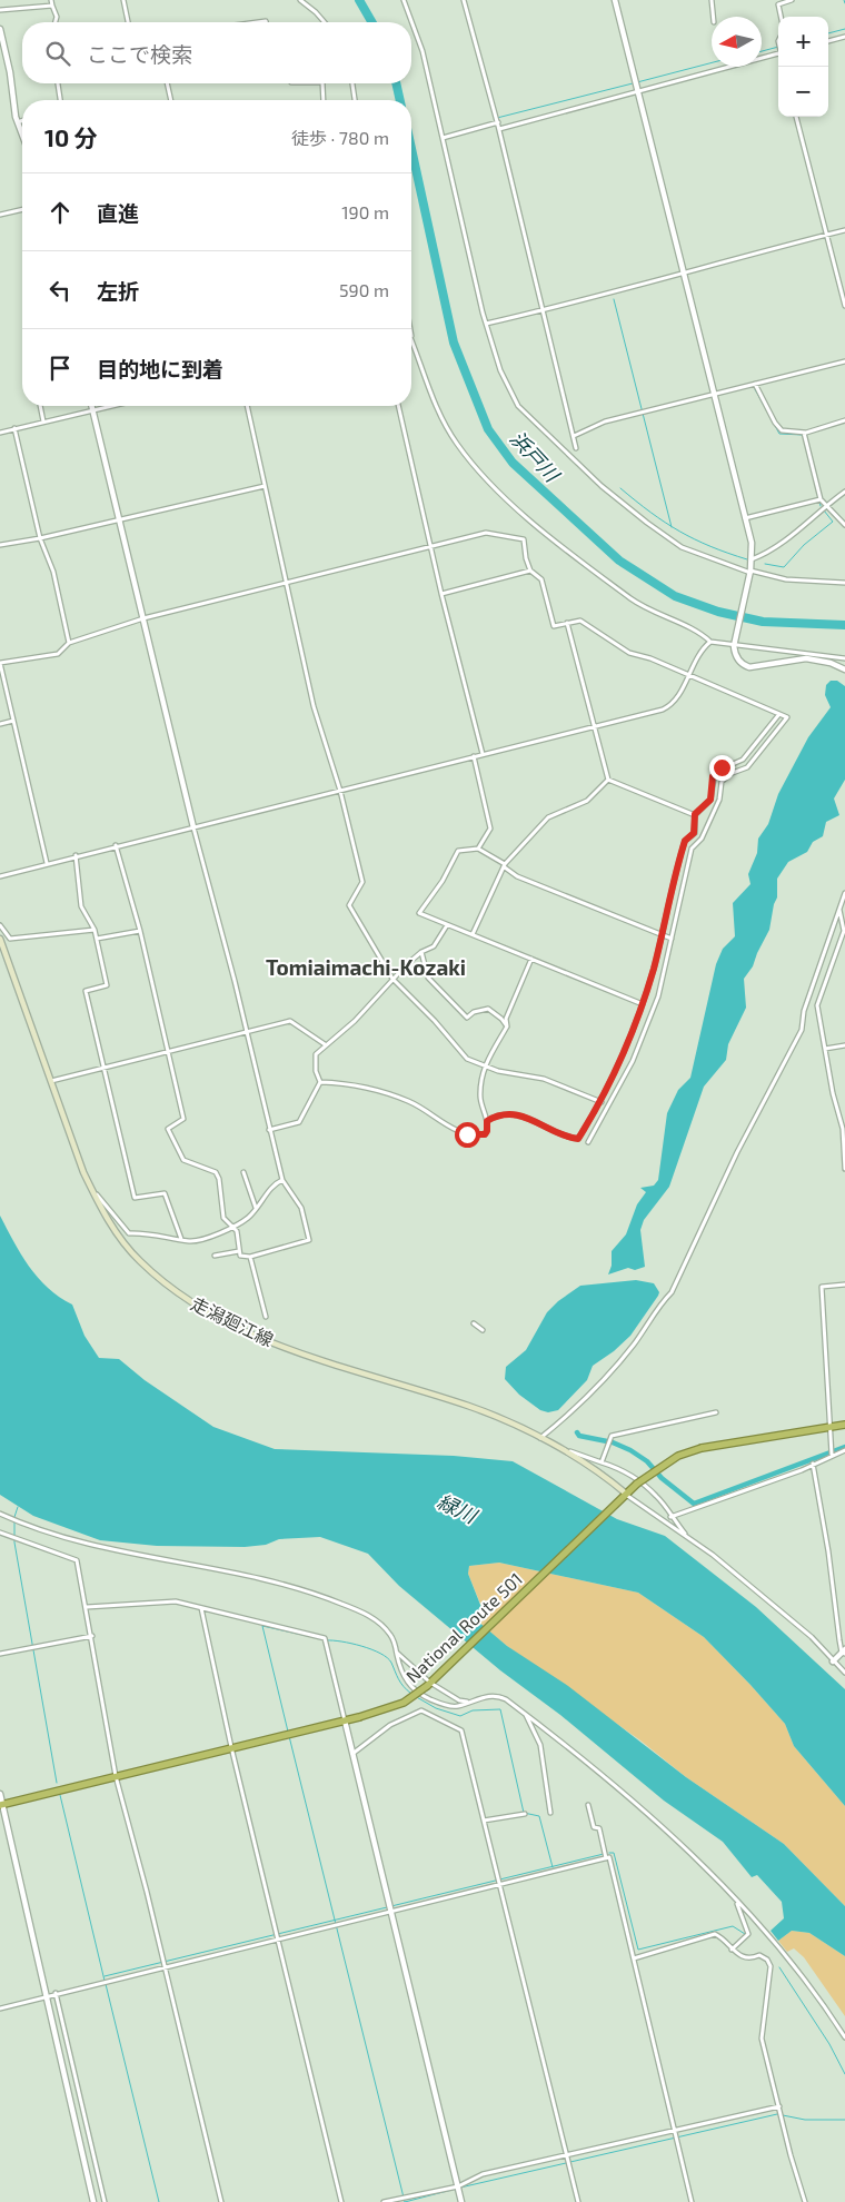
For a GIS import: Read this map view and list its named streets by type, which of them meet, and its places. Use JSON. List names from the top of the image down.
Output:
{
  "streets": {
    "highway": ["National Route 501"],
    "main road": ["走潟廻江線"]
  },
  "crossings": [
    ["走潟廻江線", "National Route 501"]
  ],
  "districts": ["Tomiaimachi-Kozaki"],
  "water": ["浜戸川", "緑川"],
  "north": "left",
  "page": {
    "map_buttons": ["+", "−"],
    "search": "ここで検索",
    "heading": ["10 分", "徒歩 · 780 m"],
    "list": [
      ["直進", "190 m"],
      ["左折", "590 m"],
      "目的地に到着"
    ]
  }
}
